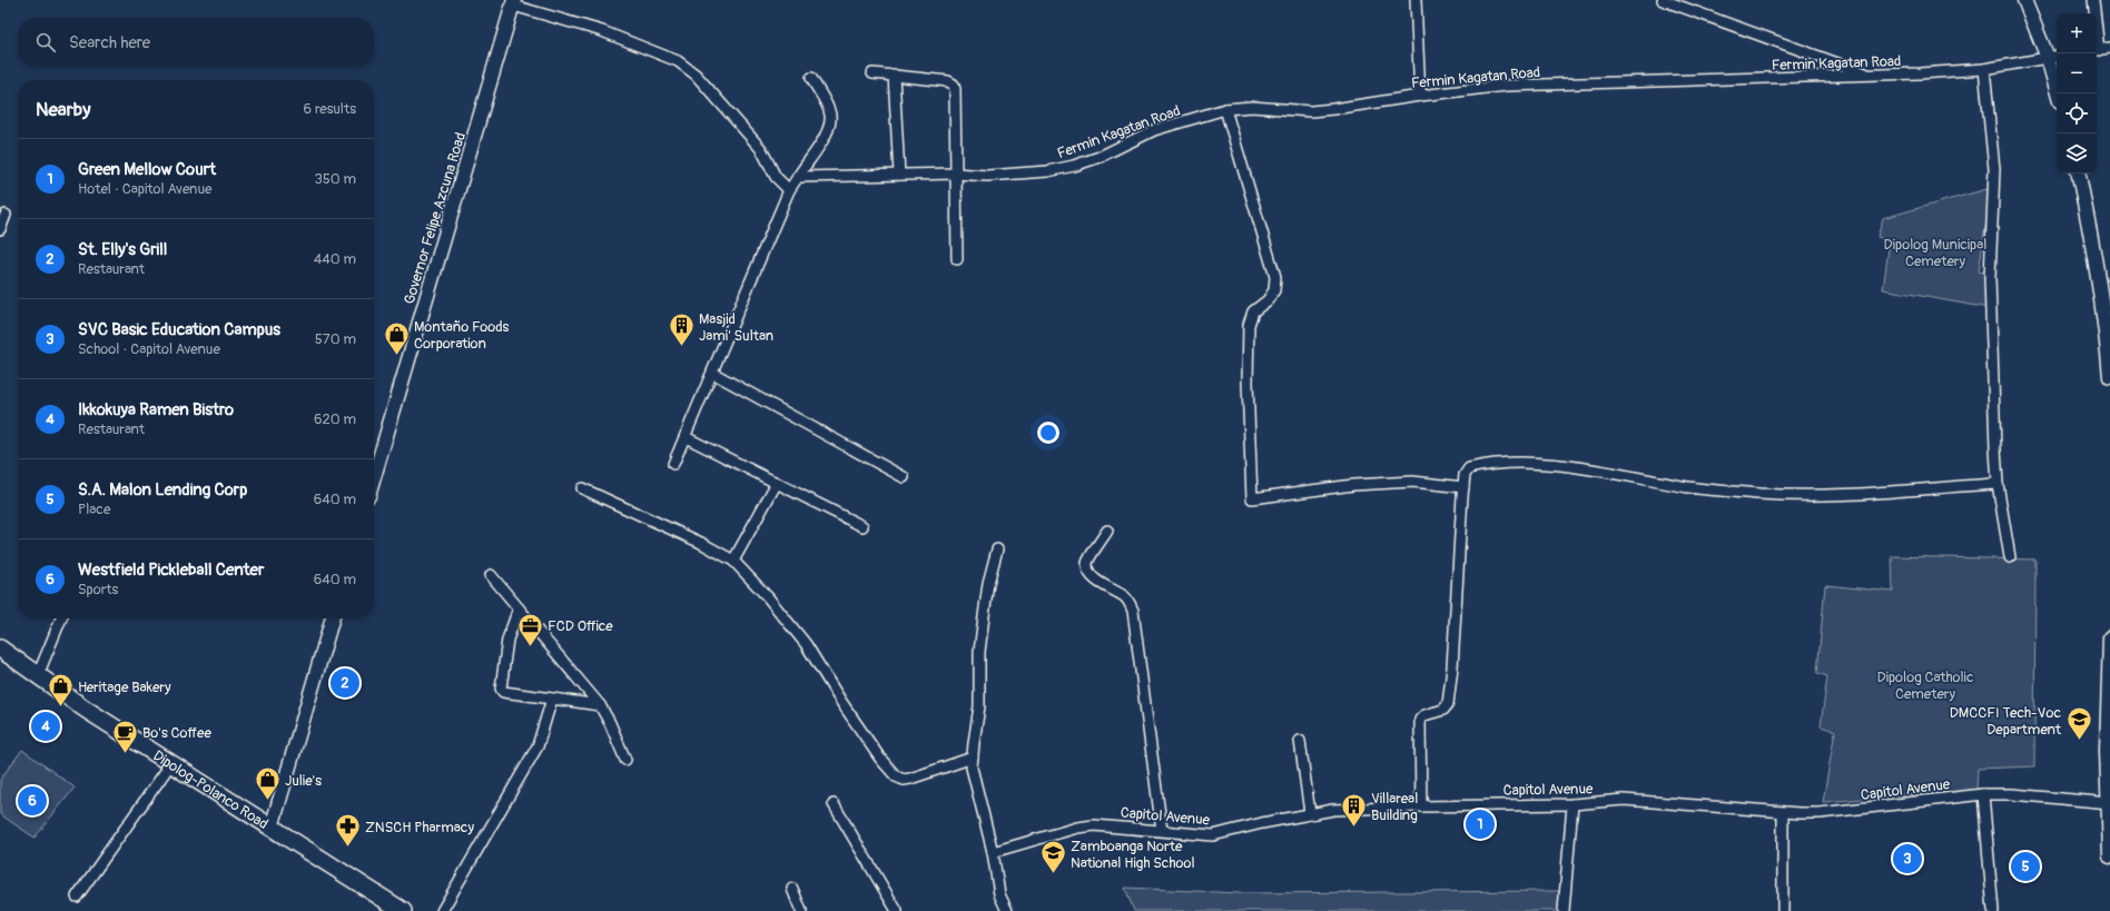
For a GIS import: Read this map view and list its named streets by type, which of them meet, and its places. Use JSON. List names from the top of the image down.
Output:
{
  "streets": {
    "highway": ["Dipolog-Polanco Road"],
    "street": ["Fermin Kagatan Road", "Governor Felipe Azcuna Road", "Capitol Avenue"]
  },
  "parks": ["Dipolog Municipal Cemetery", "Dipolog Catholic Cemetery"],
  "places": {
    "building": ["Masjid Jami' Sultan", "Villareal Building"],
    "shop": ["Montaño Foods Corporation", "Heritage Bakery", "Julie's"],
    "office": ["FCD Office"],
    "school or university": ["DMCCFI Tech-Voc Department", "Zamboanga Norte National High School"],
    "cafe": ["Bo's Coffee"],
    "pharmacy": ["ZNSCH Pharmacy"]
  },
  "page": {
    "map_buttons": ["+", "−"],
    "search": "Search here",
    "heading": ["Nearby", "6 results"],
    "list": [
      {
        "mark": "1",
        "name": "Green Mellow Court",
        "note": "Hotel · Capitol Avenue",
        "value": "350 m"
      },
      {
        "mark": "2",
        "name": "St. Elly's Grill",
        "note": "Restaurant",
        "value": "440 m"
      },
      {
        "mark": "3",
        "name": "SVC Basic Education Campus",
        "note": "School · Capitol Avenue",
        "value": "570 m"
      },
      {
        "mark": "4",
        "name": "Ikkokuya Ramen Bistro",
        "note": "Restaurant",
        "value": "620 m"
      },
      {
        "mark": "5",
        "name": "S.A. Malon Lending Corp",
        "note": "Place",
        "value": "640 m"
      },
      {
        "mark": "6",
        "name": "Westfield Pickleball Center",
        "note": "Sports",
        "value": "640 m"
      }
    ],
    "pins": [
      "2",
      "4",
      "6",
      "1",
      "3",
      "5"
    ]
  }
}
